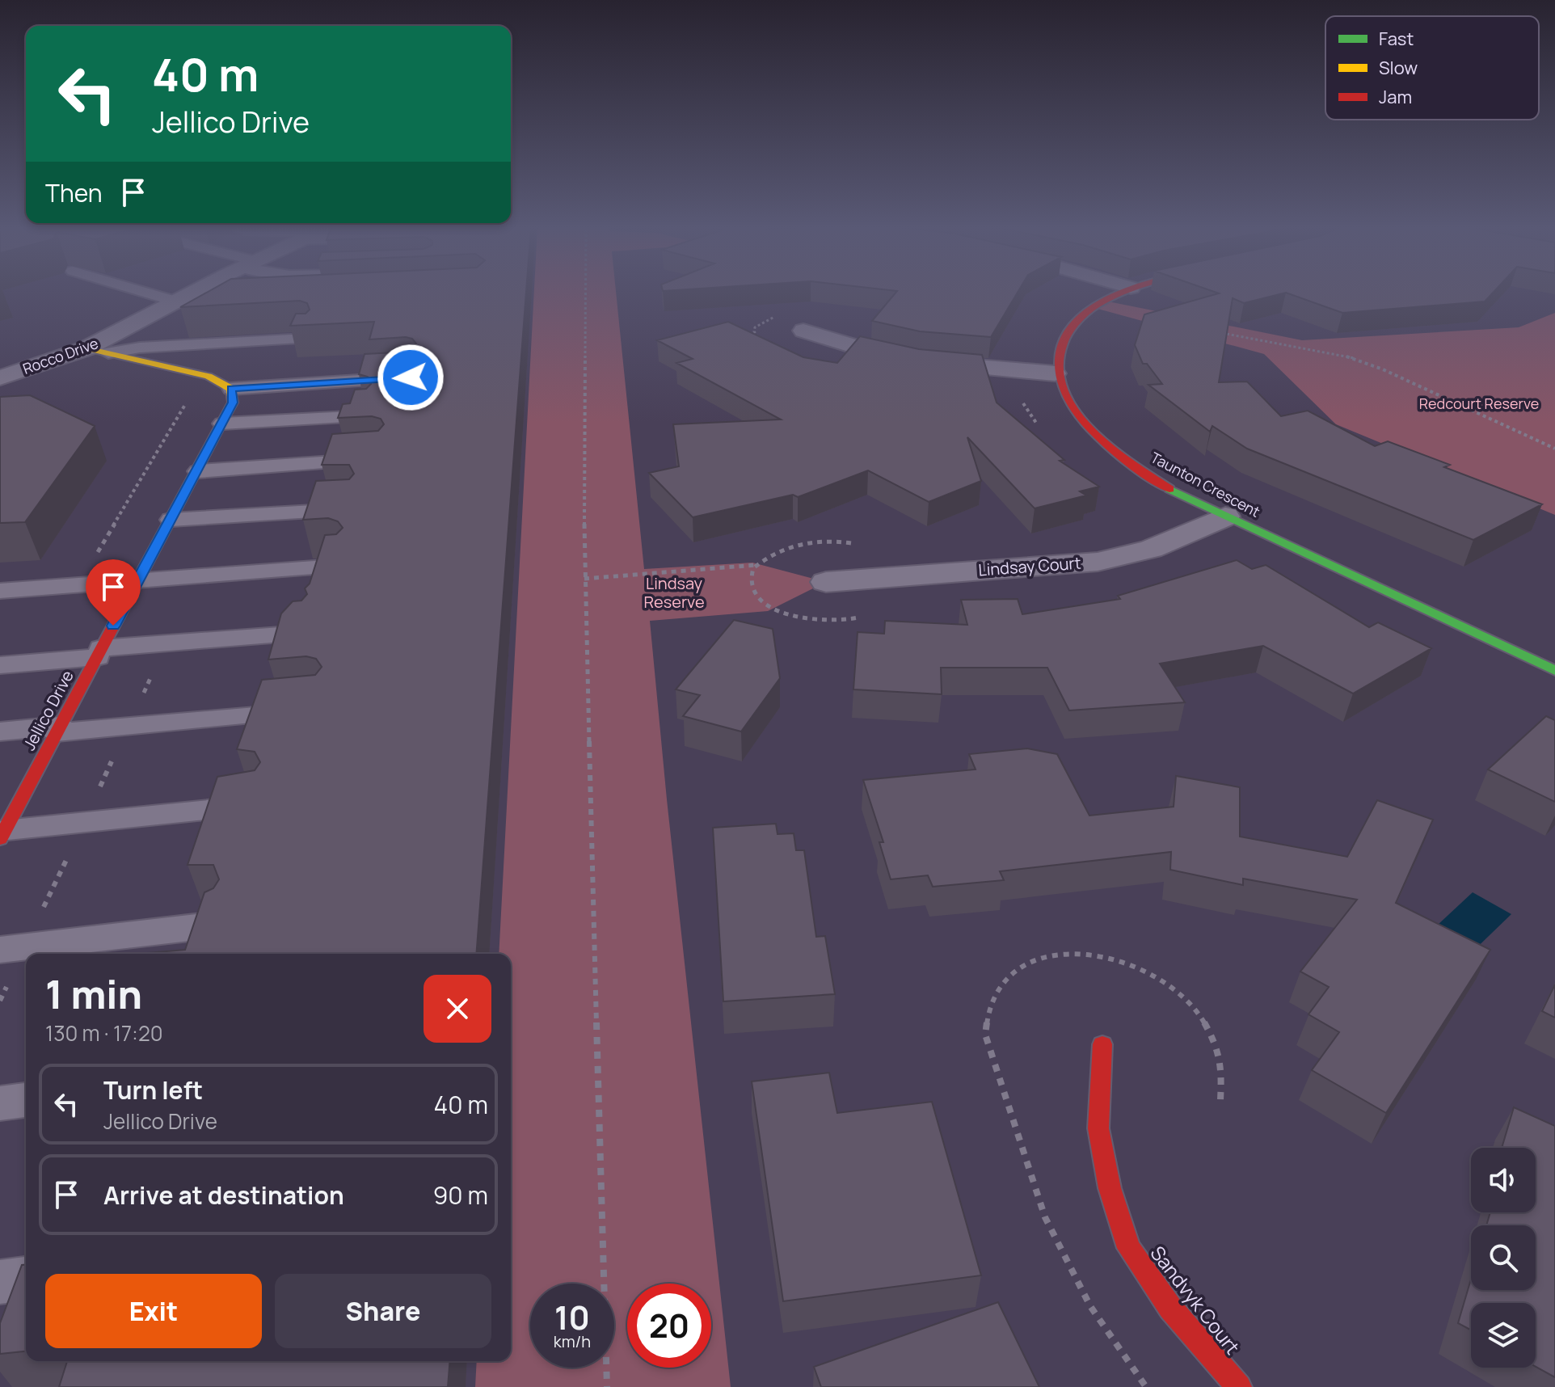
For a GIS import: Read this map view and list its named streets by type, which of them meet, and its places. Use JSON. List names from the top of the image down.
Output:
{
  "streets": {
    "street": [
      "Rocco Drive",
      "Taunton Crescent",
      "Lindsay Court",
      "Jellico Drive",
      "Sandvyk Court"
    ]
  },
  "crossings": [
    ["Taunton Crescent", "Lindsay Court"]
  ],
  "parks": ["Redcourt Reserve", "Lindsay Reserve"],
  "legend": ["Fast", "Slow", "Jam"],
  "page": {
    "turn": ["40 m", "Jellico Drive"],
    "then": "Then",
    "heading": ["1 min", "130 m · 17:20"],
    "list": [
      {
        "name": "Turn left",
        "note": "Jellico Drive",
        "value": "40 m"
      },
      {
        "name": "Arrive at destination",
        "value": "90 m"
      }
    ],
    "buttons": ["Exit", "Share"],
    "speed": "10 km/h",
    "limit": "20"
  }
}
